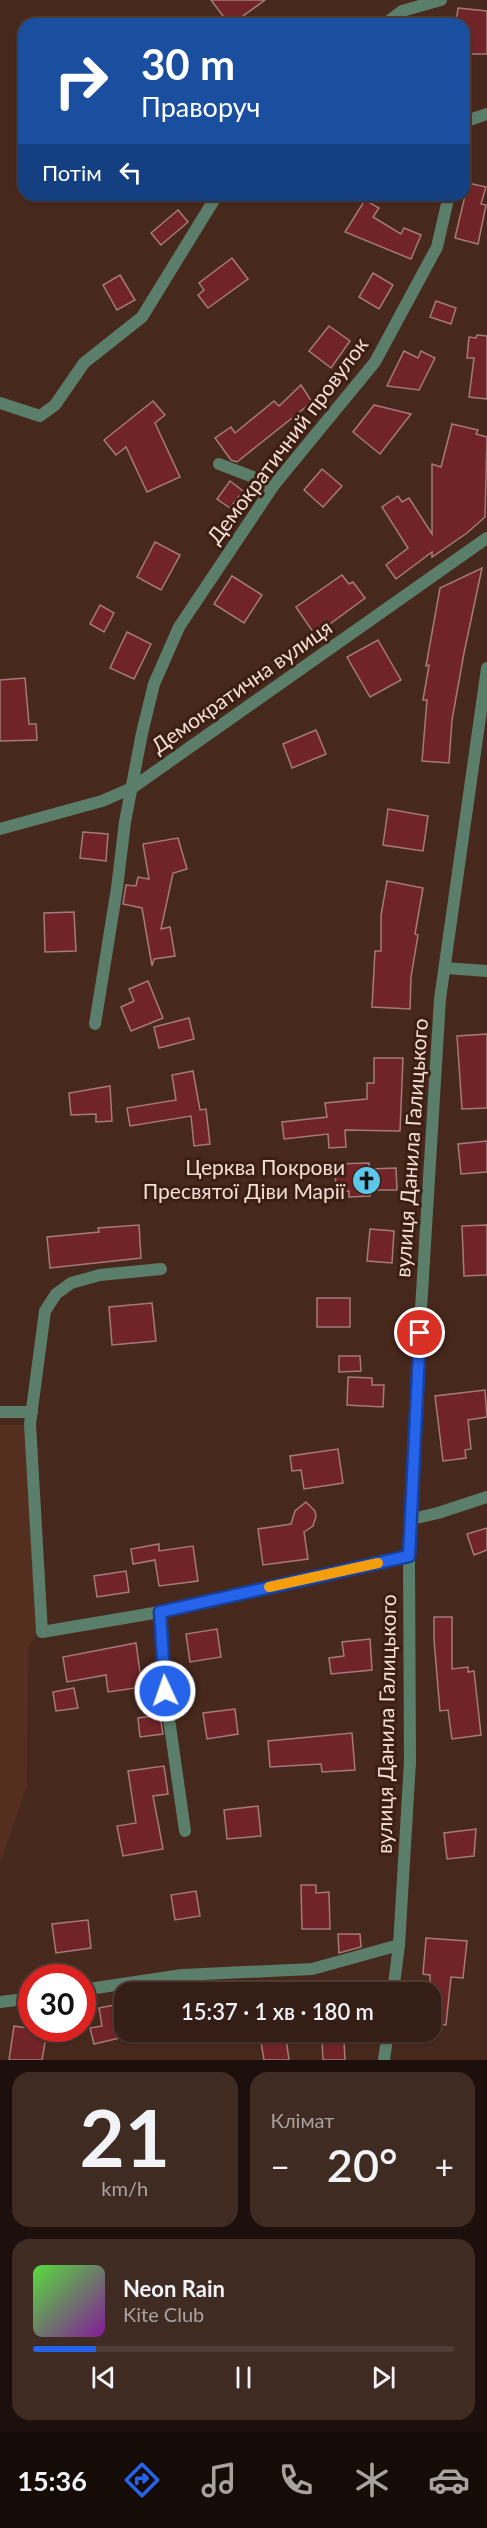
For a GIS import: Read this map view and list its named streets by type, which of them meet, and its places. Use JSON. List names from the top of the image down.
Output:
{
  "streets": {
    "street": ["Демократичний провулок", "Демократична вулиця", "вулиця Данила Галицького"]
  },
  "crossings": [
    ["Демократичний провулок", "Демократична вулиця"]
  ],
  "places": {
    "church": ["Церква Покрови Пресвятої Діви Марії"]
  },
  "page": {
    "turn": ["30 m", "Праворуч"],
    "then": "Потім",
    "limit": "30",
    "trip": "15:37 · 1 хв · 180 m",
    "tile": [
      ["21", "km/h"],
      "Клімат"
    ],
    "heat": ["−", "20°", "+"],
    "song": ["Neon Rain", "Kite Club"],
    "tabs": "15:36"
  }
}
